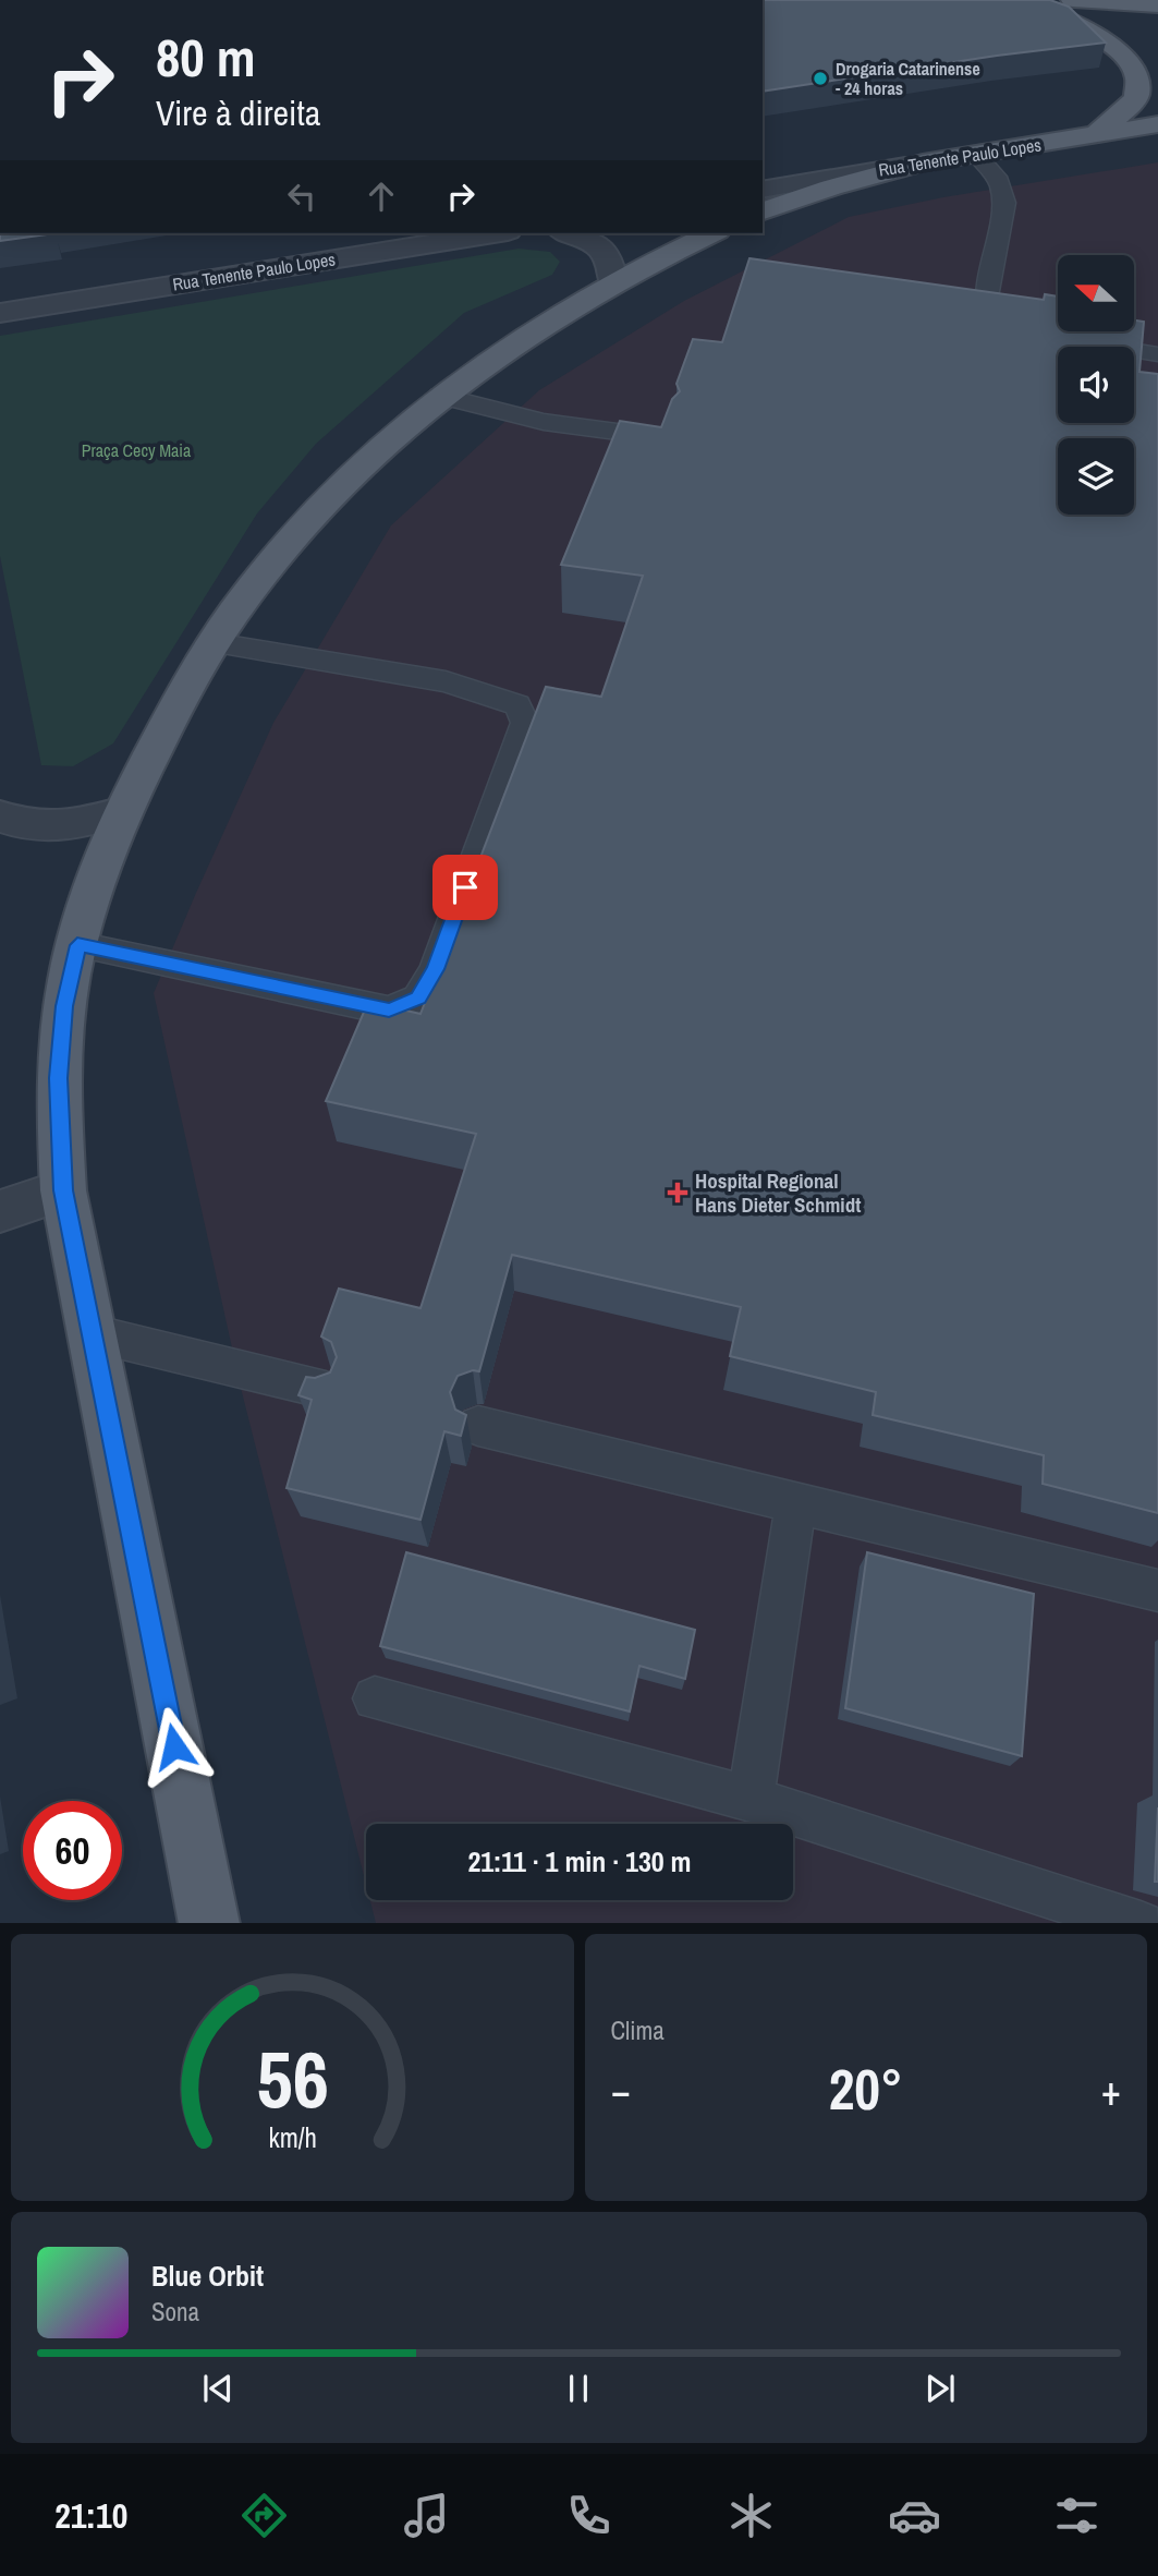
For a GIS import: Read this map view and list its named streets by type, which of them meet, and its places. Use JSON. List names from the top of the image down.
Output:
{
  "streets": {
    "main road": ["Rua Tenente Paulo Lopes"]
  },
  "parks": ["Praça Cecy Maia"],
  "places": {
    "other": ["Drogaria Catarinense - 24 horas"],
    "health": ["Hospital Regional Hans Dieter Schmidt"]
  },
  "north": "left",
  "page": {
    "turn": ["80 m", "Vire à direita"],
    "limit": "60",
    "trip": "21:11 · 1 min · 130 m",
    "tile": "Clima",
    "heat": ["−", "20°", "+"],
    "song": ["Blue Orbit", "Sona"],
    "tabs": "21:10",
    "gauge": ["56", "km/h"]
  }
}
